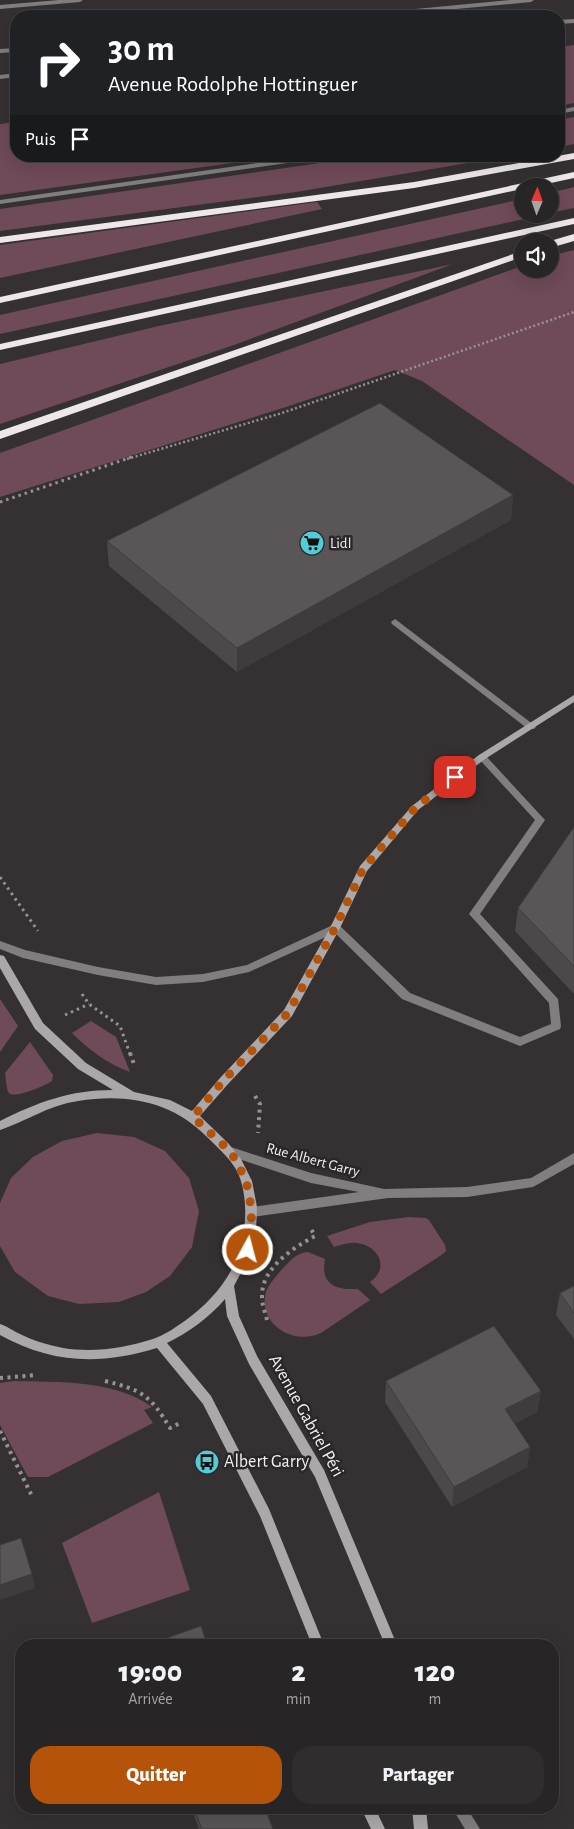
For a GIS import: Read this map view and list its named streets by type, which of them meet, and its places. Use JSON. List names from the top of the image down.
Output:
{
  "streets": {
    "street": ["Rue Albert Garry", "Avenue Gabriel Péri"]
  },
  "places": {
    "supermarket": ["Lidl"],
    "bus stop": ["Albert Garry"]
  },
  "north": "top",
  "page": {
    "turn": ["30 m", "Avenue Rodolphe Hottinguer"],
    "then": "Puis",
    "eta": [
      "19:00",
      "Arrivée",
      "2",
      "min",
      "120",
      "m"
    ],
    "buttons": ["Quitter", "Partager"]
  }
}
